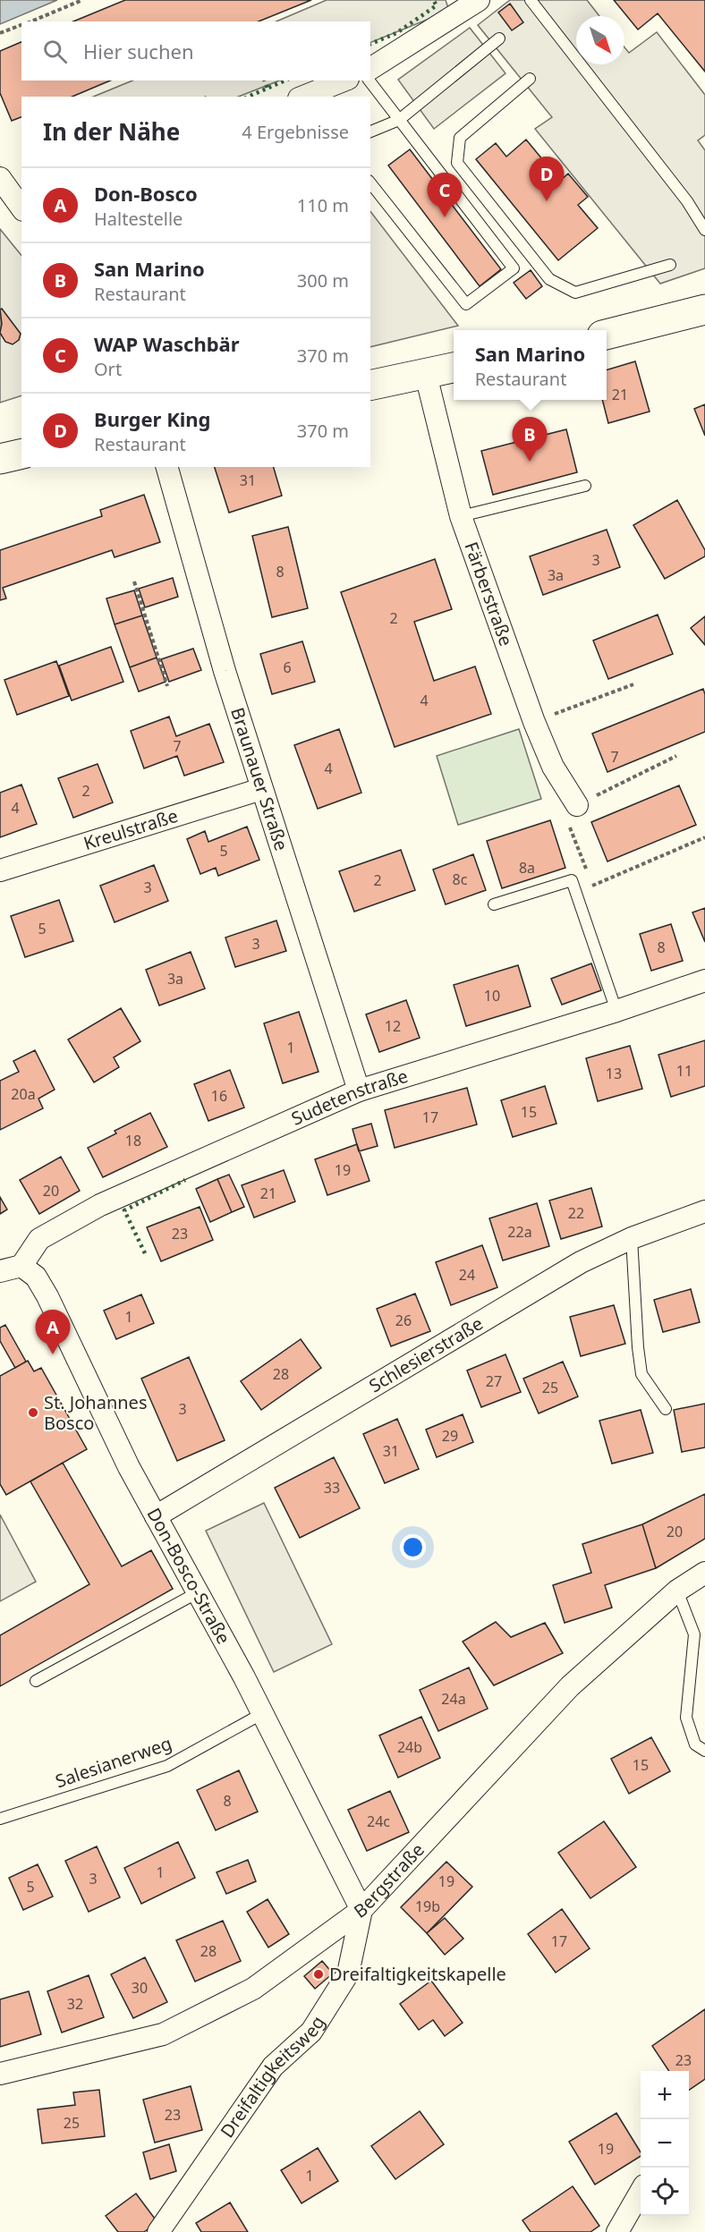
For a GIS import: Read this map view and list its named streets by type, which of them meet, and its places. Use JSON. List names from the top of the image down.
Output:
{
  "streets": {
    "street": [
      "Färberstraße",
      "Braunauer Straße",
      "Kreulstraße",
      "Sudetenstraße",
      "Schlesierstraße",
      "Don-Bosco-Straße",
      "Bergstraße",
      "Dreifaltigkeitsweg"
    ],
    "lane": ["Salesianerweg"]
  },
  "crossings": [
    ["Braunauer Straße", "Kreulstraße"],
    ["Braunauer Straße", "Sudetenstraße"],
    ["Sudetenstraße", "Don-Bosco-Straße"],
    ["Schlesierstraße", "Don-Bosco-Straße"],
    ["Don-Bosco-Straße", "Salesianerweg"],
    ["Don-Bosco-Straße", "Bergstraße"],
    ["Don-Bosco-Straße", "Dreifaltigkeitsweg"],
    ["Bergstraße", "Dreifaltigkeitsweg"]
  ],
  "places": ["St. Johannes Bosco", "Dreifaltigkeitskapelle"],
  "house_numbers": [
    "21",
    "31",
    "3",
    "8",
    "3a",
    "2",
    "6",
    "4",
    "7",
    "7",
    "4",
    "2",
    "4",
    "5",
    "8a",
    "8c",
    "2",
    "3",
    "5",
    "3",
    "8",
    "3a",
    "10",
    "12",
    "1",
    "11",
    "13",
    "20a",
    "16",
    "15",
    "17",
    "18",
    "19",
    "20",
    "21",
    "22",
    "22a",
    "23",
    "24",
    "1",
    "26",
    "28",
    "27",
    "25",
    "3",
    "29",
    "31",
    "33",
    "20",
    "24a",
    "24b",
    "15",
    "8",
    "24c",
    "1",
    "3",
    "19",
    "5",
    "19b",
    "17",
    "28",
    "30",
    "32",
    "23",
    "23",
    "25",
    "19",
    "1"
  ],
  "north": "bottom right",
  "page": {
    "search": "Hier suchen",
    "heading": ["In der Nähe", "4 Ergebnisse"],
    "pins": [
      "D",
      "C",
      "B",
      "A"
    ],
    "list": [
      {
        "mark": "A",
        "name": "Don-Bosco",
        "note": "Haltestelle",
        "value": "110 m"
      },
      {
        "mark": "B",
        "name": "San Marino",
        "note": "Restaurant",
        "value": "300 m"
      },
      {
        "mark": "C",
        "name": "WAP Waschbär",
        "note": "Ort",
        "value": "370 m"
      },
      {
        "mark": "D",
        "name": "Burger King",
        "note": "Restaurant",
        "value": "370 m"
      }
    ],
    "popup": ["San Marino", "Restaurant"],
    "map_buttons": ["+", "−"]
  }
}
